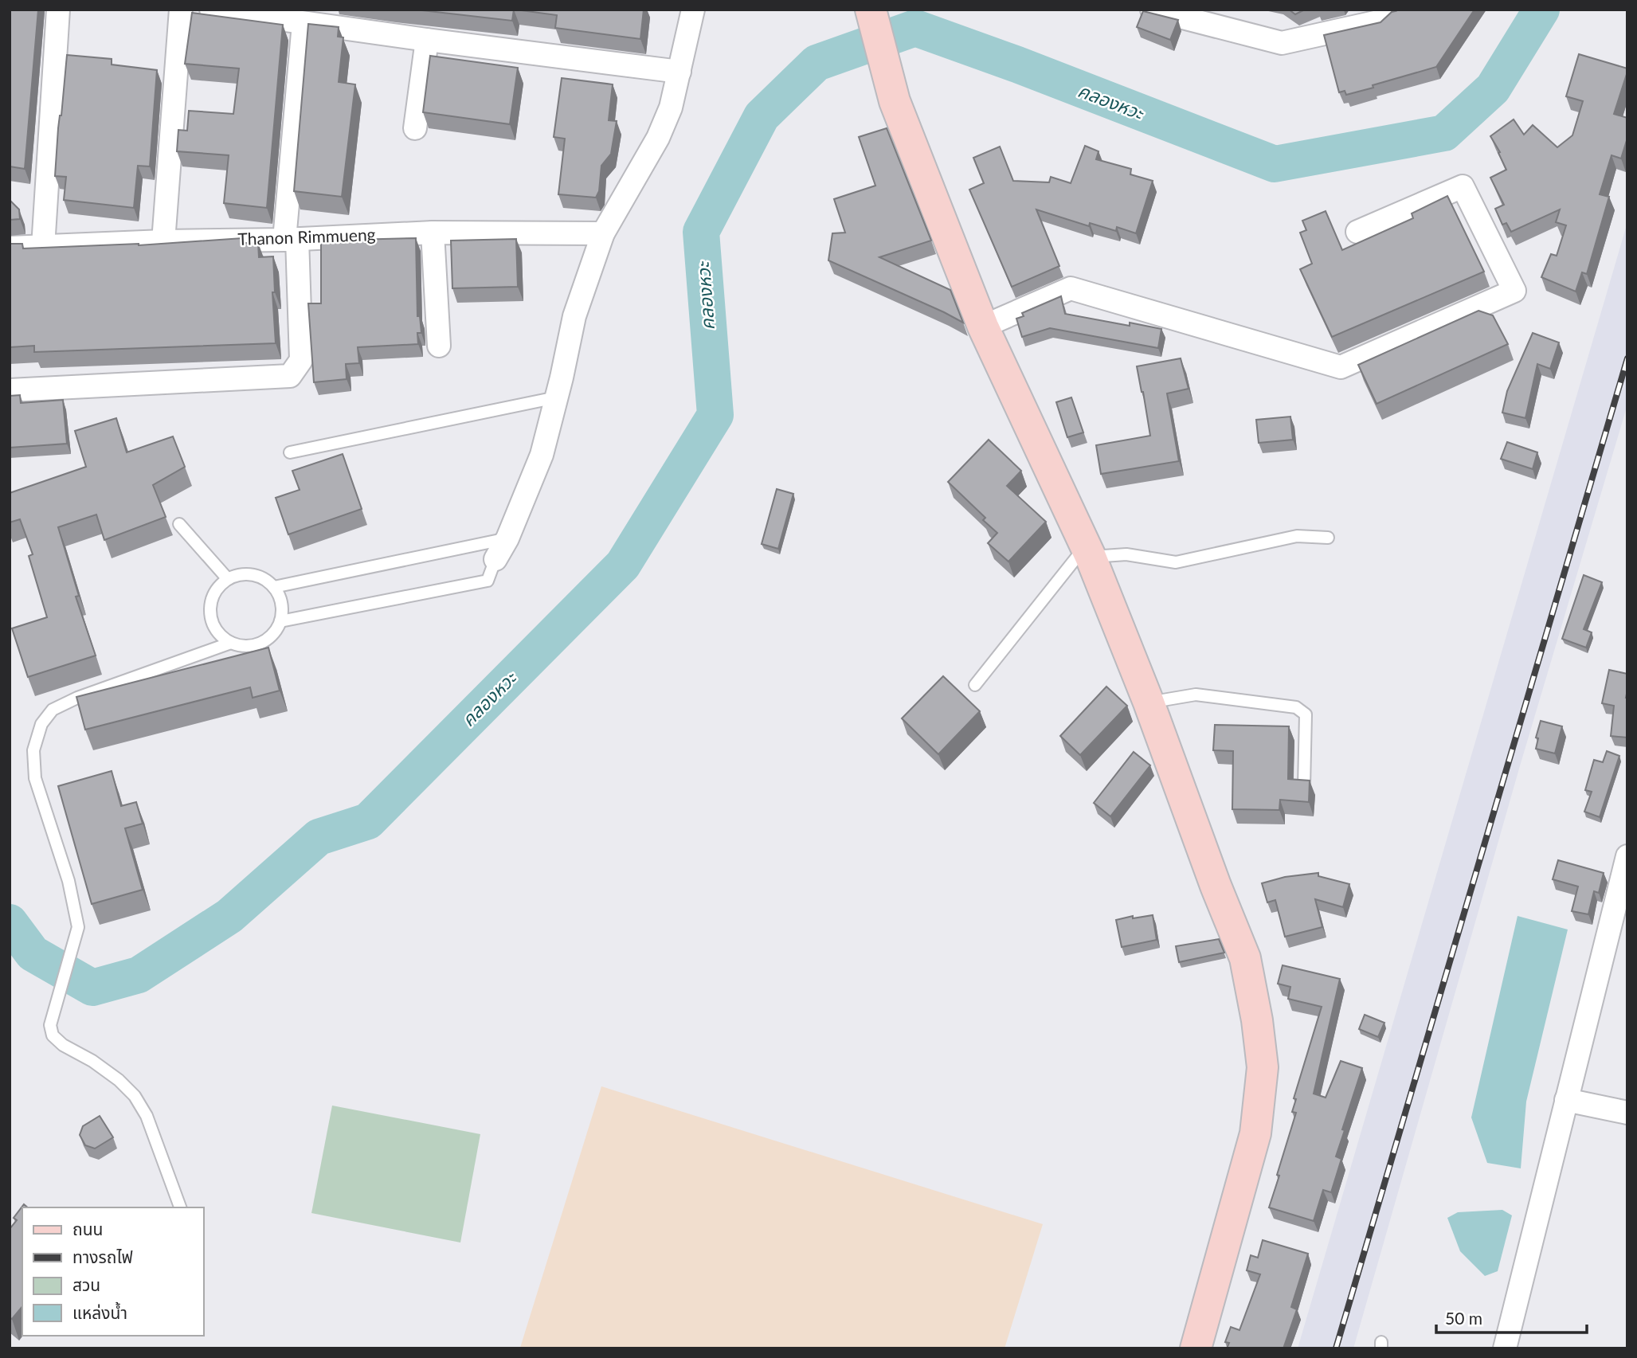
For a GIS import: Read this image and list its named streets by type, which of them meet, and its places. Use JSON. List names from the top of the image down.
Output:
{
  "streets": {
    "street": ["Thanon Rimmueng"]
  },
  "water": ["คลองหวะ"],
  "legend": [
    "ถนน",
    "ทางรถไฟ",
    "สวน",
    "แหล่งน้ำ"
  ],
  "scale_bar": "50 m"
}
